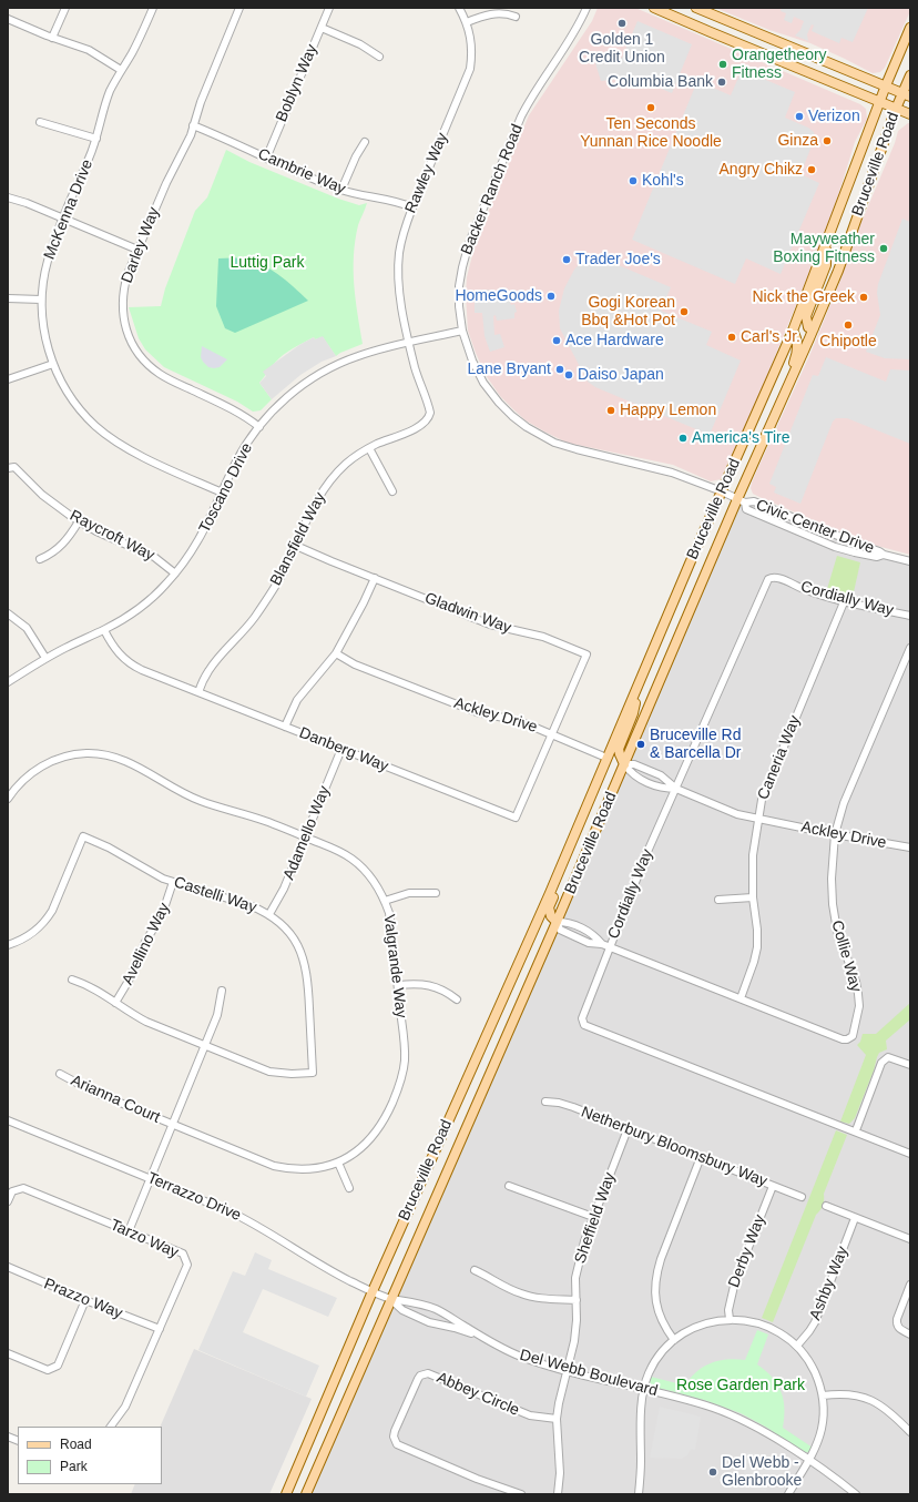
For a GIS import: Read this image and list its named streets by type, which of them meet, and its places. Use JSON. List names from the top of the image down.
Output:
{
  "streets": {
    "main road": ["Bruceville Road"],
    "street": [
      "Boblyn Way",
      "Cambrie Way",
      "Rawley Way",
      "Backer Ranch Road",
      "McKenna Drive",
      "Darley Way",
      "Toscano Drive",
      "Civic Center Drive",
      "Raycroft Way",
      "Blansfield Way",
      "Cordially Way",
      "Gladwin Way",
      "Ackley Drive",
      "Danberg Way",
      "Caneria Way",
      "Adamello Way",
      "Castelli Way",
      "Avellino Way",
      "Collie Way",
      "Valgrande Way",
      "Arianna Court",
      "Netherbury Bloomsbury Way",
      "Terrazzo Drive",
      "Sheffield Way",
      "Tarzo Way",
      "Derby Way",
      "Ashby Way",
      "Prazzo Way",
      "Del Webb Boulevard",
      "Abbey Circle"
    ]
  },
  "crossings": [
    ["Boblyn Way", "Cambrie Way"],
    ["Bruceville Road", "Backer Ranch Road"],
    ["Bruceville Road", "Civic Center Drive"],
    ["Bruceville Road", "Ackley Drive"],
    ["Bruceville Road", "Collie Way"],
    ["Bruceville Road", "Terrazzo Drive"],
    ["Bruceville Road", "Del Webb Boulevard"],
    ["Cambrie Way", "Rawley Way"],
    ["Cambrie Way", "Darley Way"],
    ["Rawley Way", "Toscano Drive"],
    ["Rawley Way", "Blansfield Way"],
    ["Backer Ranch Road", "Toscano Drive"],
    ["Backer Ranch Road", "Civic Center Drive"],
    ["McKenna Drive", "Toscano Drive"],
    ["Darley Way", "Toscano Drive"],
    ["Toscano Drive", "Raycroft Way"],
    ["Toscano Drive", "Blansfield Way"],
    ["Toscano Drive", "Danberg Way"],
    ["Blansfield Way", "Gladwin Way"],
    ["Blansfield Way", "Danberg Way"],
    ["Cordially Way", "Ackley Drive"],
    ["Cordially Way", "Caneria Way"],
    ["Cordially Way", "Collie Way"],
    ["Gladwin Way", "Ackley Drive"],
    ["Gladwin Way", "Danberg Way"],
    ["Ackley Drive", "Danberg Way"],
    ["Ackley Drive", "Caneria Way"],
    ["Ackley Drive", "Collie Way"],
    ["Danberg Way", "Adamello Way"],
    ["Caneria Way", "Collie Way"],
    ["Adamello Way", "Castelli Way"],
    ["Adamello Way", "Valgrande Way"],
    ["Castelli Way", "Avellino Way"],
    ["Valgrande Way", "Arianna Court"],
    ["Netherbury Bloomsbury Way", "Sheffield Way"],
    ["Netherbury Bloomsbury Way", "Derby Way"],
    ["Terrazzo Drive", "Del Webb Boulevard"],
    ["Sheffield Way", "Del Webb Boulevard"],
    ["Sheffield Way", "Abbey Circle"],
    ["Tarzo Way", "Prazzo Way"]
  ],
  "parks": ["Luttig Park", "Rose Garden Park"],
  "places": [
    "Golden 1 Credit Union",
    "Orangetheory Fitness",
    "Columbia Bank",
    "Ten Seconds Yunnan Rice Noodle",
    "Verizon",
    "Ginza",
    "Angry Chikz",
    "Kohl's",
    "Mayweather Boxing Fitness",
    "Trader Joe's",
    "HomeGoods",
    "Nick the Greek",
    "Gogi Korean Bbq &Hot Pot",
    "Chipotle",
    "Carl's Jr.",
    "Ace Hardware",
    "Lane Bryant",
    "Daiso Japan",
    "Happy Lemon",
    "America's Tire",
    "Bruceville Rd & Barcella Dr",
    "Del Webb - Glenbrooke"
  ],
  "legend": ["Road", "Park"]
}
